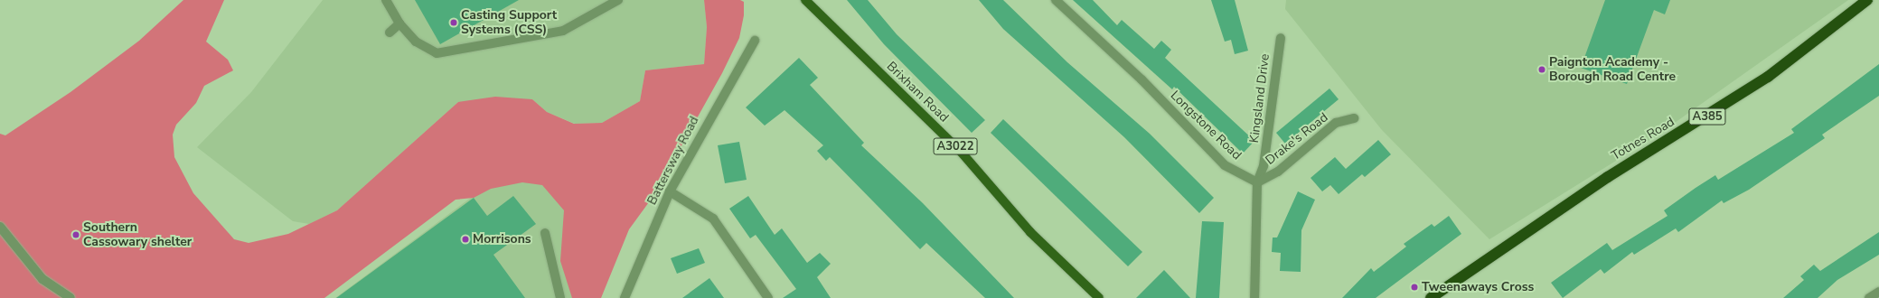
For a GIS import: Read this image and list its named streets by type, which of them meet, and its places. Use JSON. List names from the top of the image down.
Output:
{
  "streets": {
    "highway": ["A385", "Totnes Road"],
    "main road": ["Brixham Road", "A3022"],
    "street": [
      "Kingsland Drive",
      "Longstone Road",
      "Drake's Road",
      "Battersway Road"
    ]
  },
  "crossings": [
    ["Kingsland Drive", "Longstone Road"],
    ["Kingsland Drive", "Drake's Road"],
    ["Longstone Road", "Drake's Road"]
  ],
  "places": [
    "Casting Support Systems (CSS)",
    "Paignton Academy - Borough Road Centre",
    "Southern Cassowary shelter",
    "Morrisons",
    "Tweenaways Cross"
  ]
}
